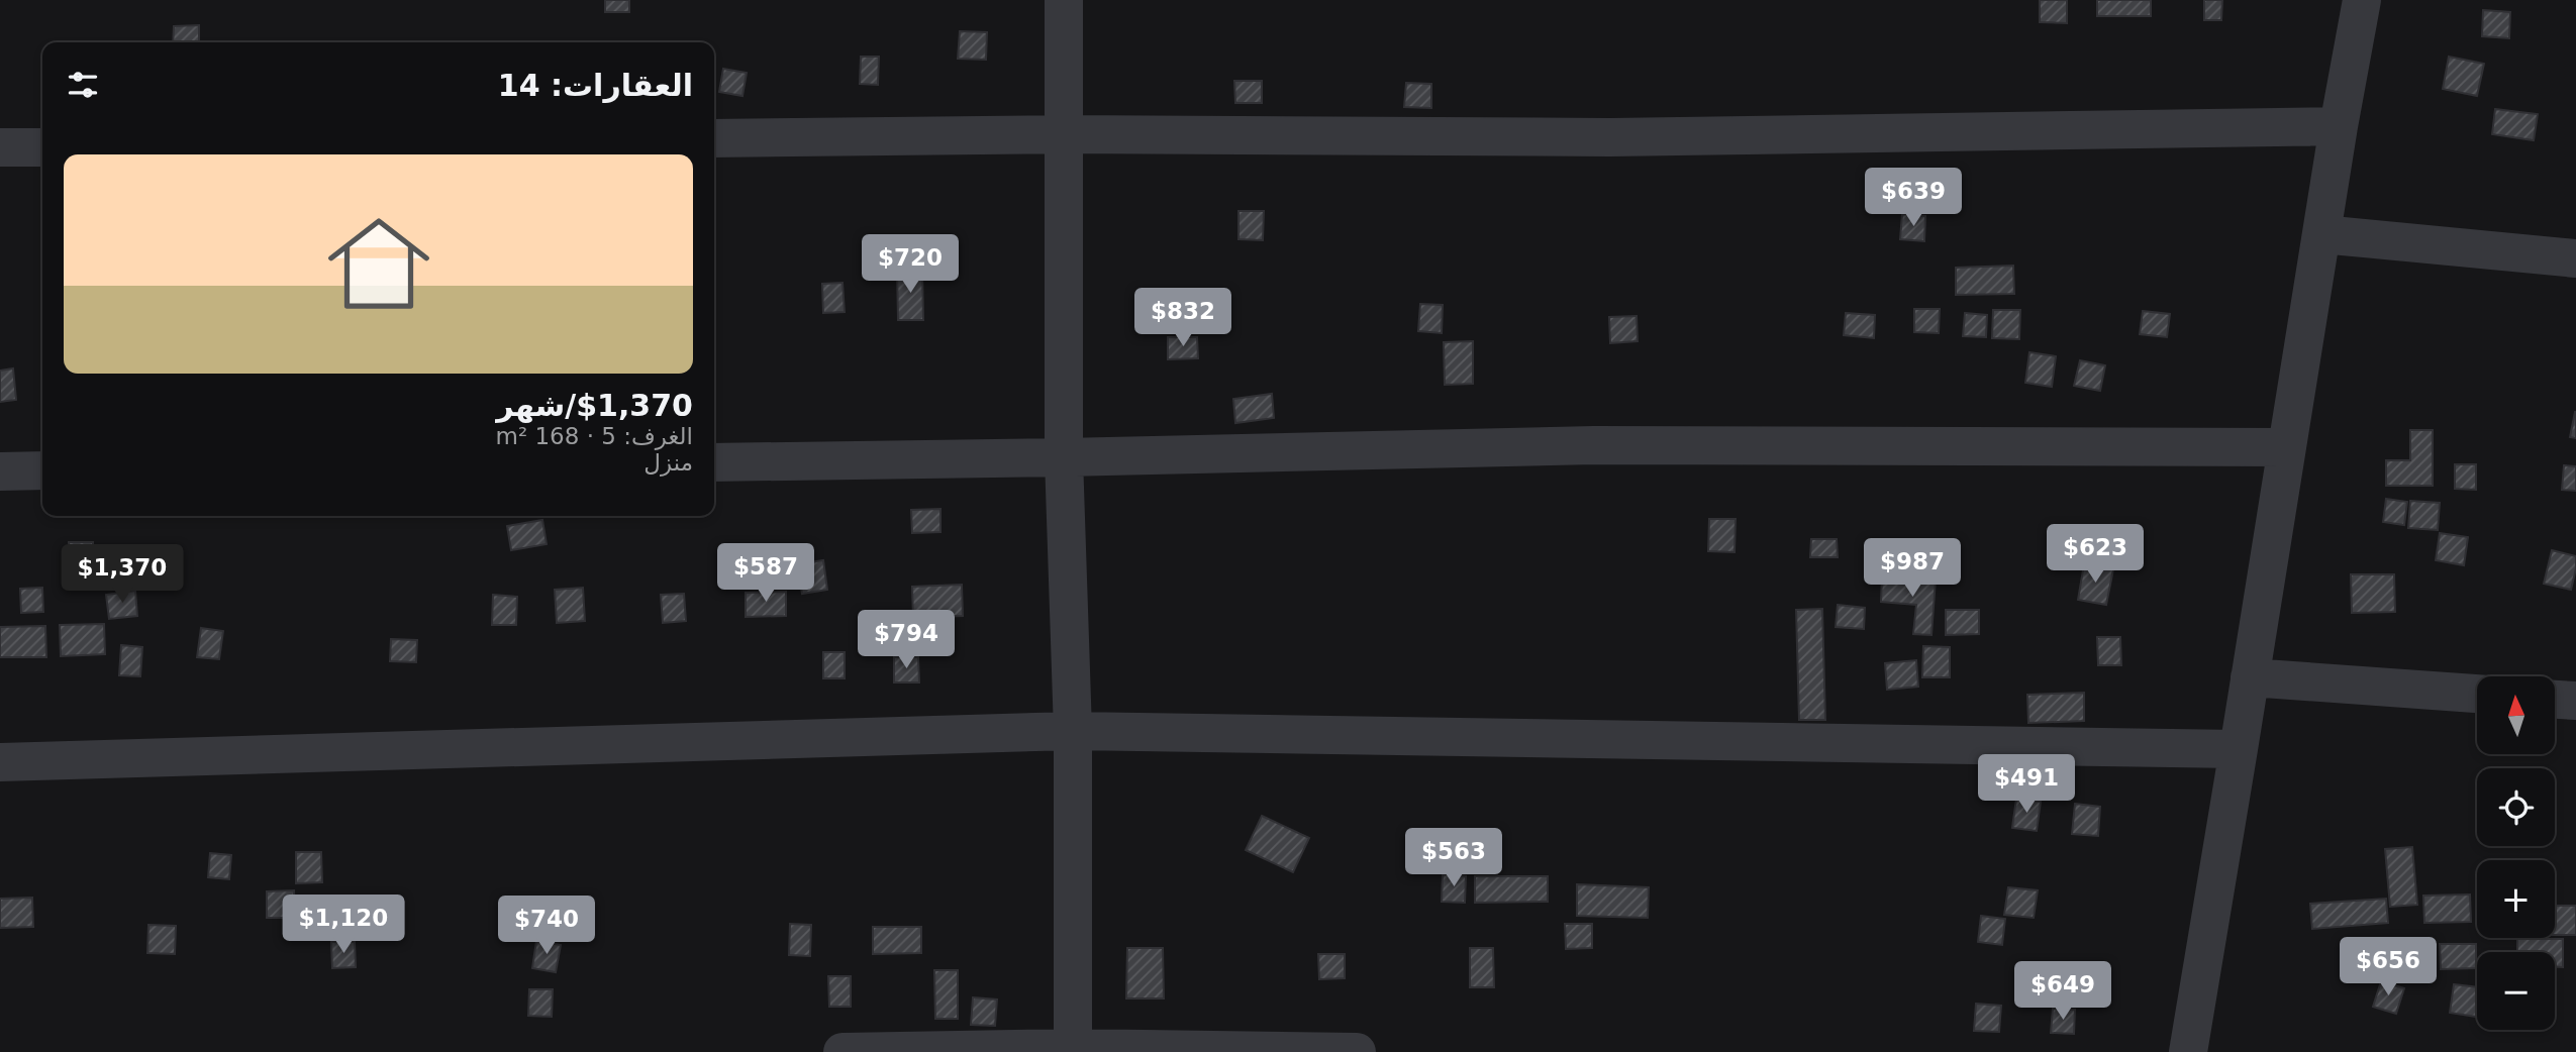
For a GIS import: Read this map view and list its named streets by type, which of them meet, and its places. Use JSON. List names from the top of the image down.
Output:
{
  "north": "top",
  "page": {
    "heading": "العقارات: 14",
    "list": [
      {
        "name": "$1,370/شهر",
        "note": "الغرف: 5 · 168 m² · منزل"
      }
    ],
    "price": [
      "$639",
      "$720",
      "$832",
      "$623",
      "$987",
      "$587",
      "$1,370",
      "$794",
      "$491",
      "$563",
      "$1,120",
      "$740",
      "$656",
      "$649"
    ],
    "map_buttons": ["+", "−"]
  }
}
